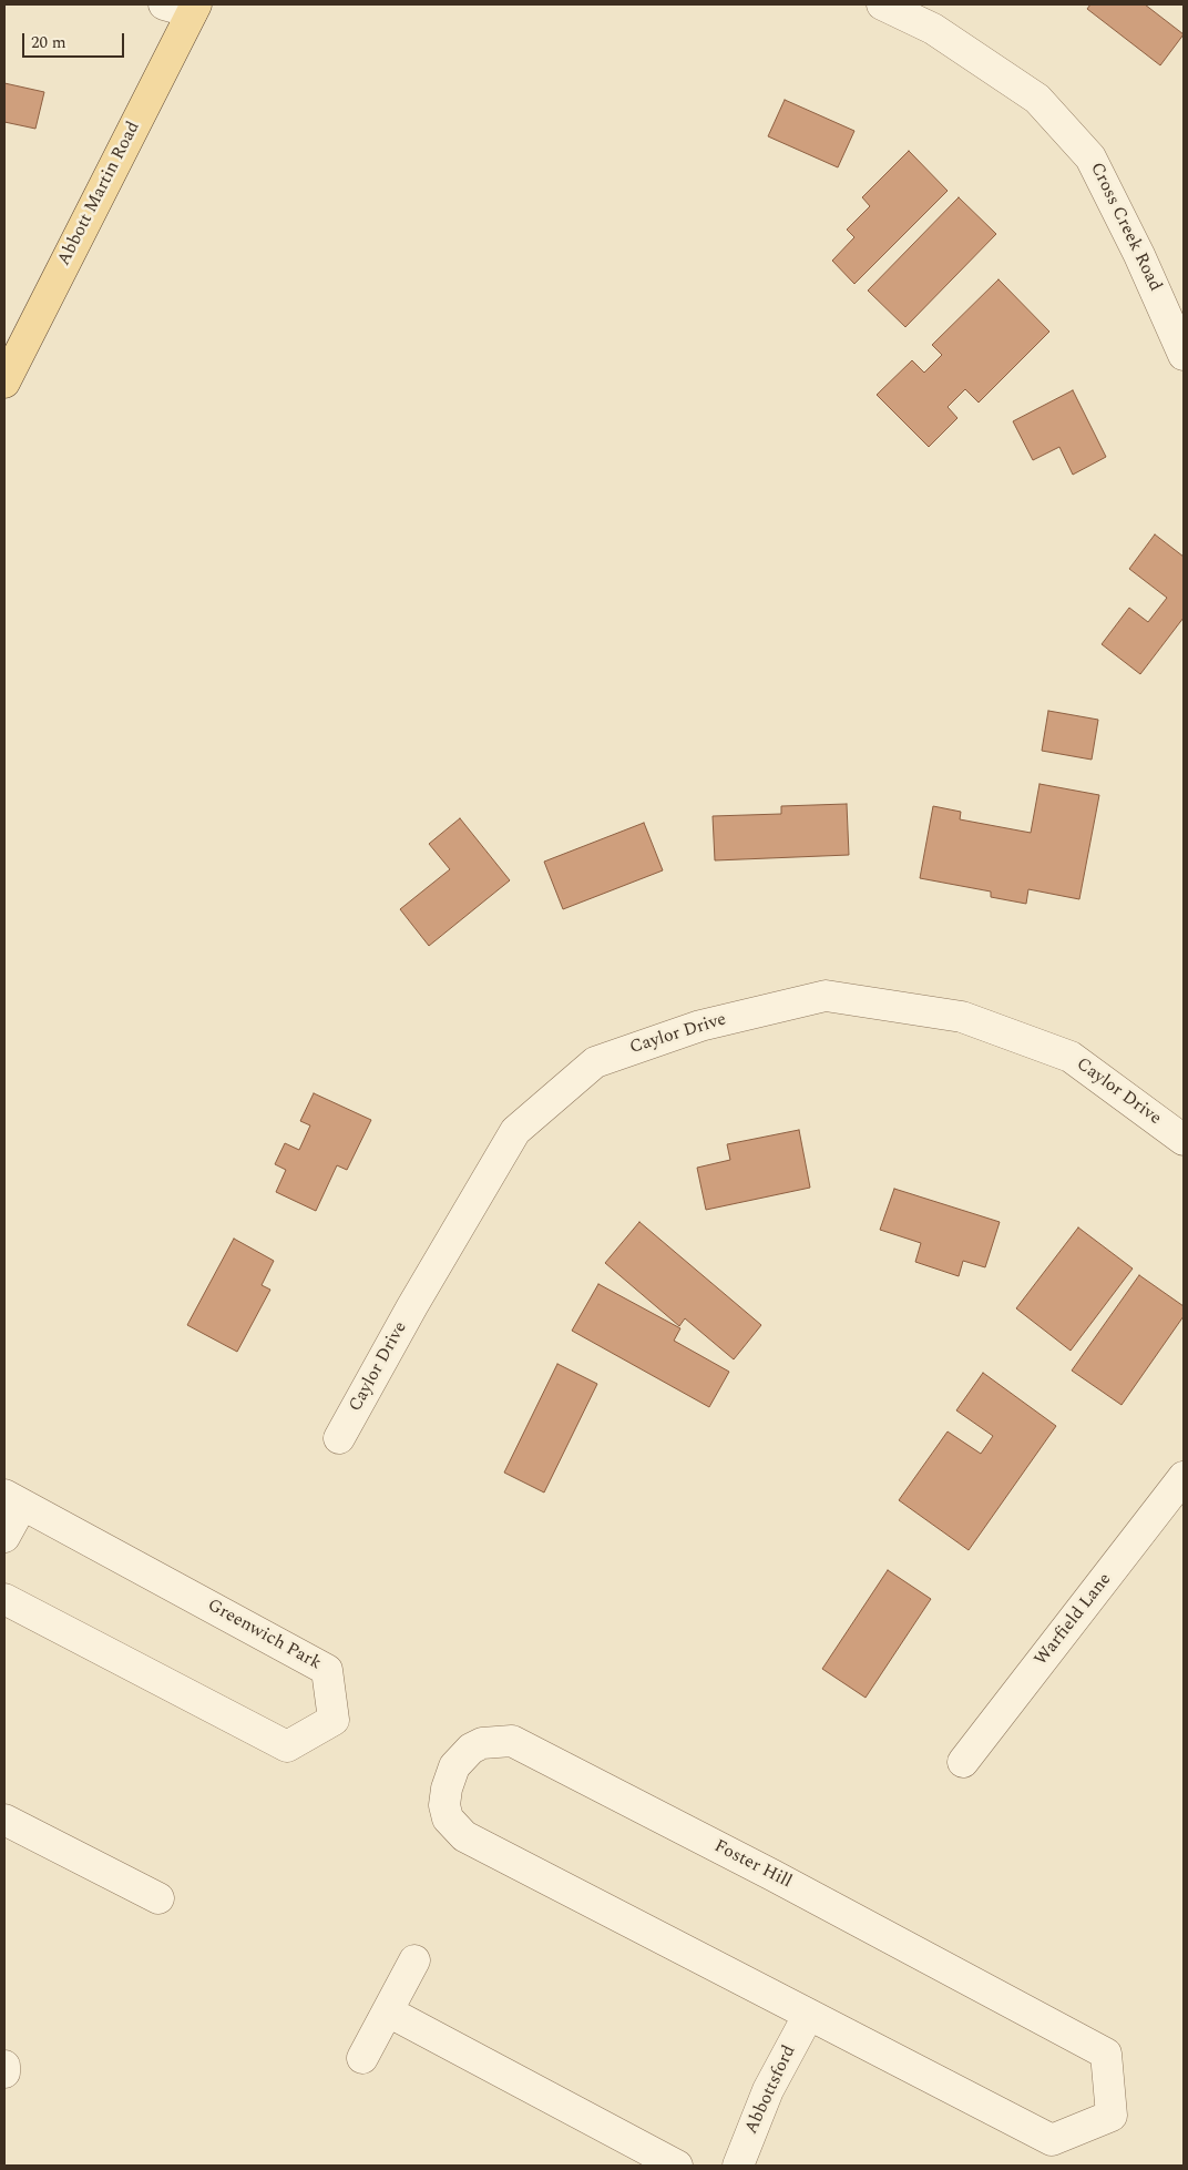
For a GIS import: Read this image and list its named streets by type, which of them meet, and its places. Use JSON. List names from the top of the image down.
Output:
{
  "streets": {
    "main road": ["Abbott Martin Road"],
    "street": [
      "Cross Creek Road",
      "Caylor Drive",
      "Warfield Lane",
      "Greenwich Park",
      "Foster Hill",
      "Abbottsford"
    ]
  },
  "crossings": [
    ["Foster Hill", "Abbottsford"]
  ],
  "scale_bar": "20 m"
}
